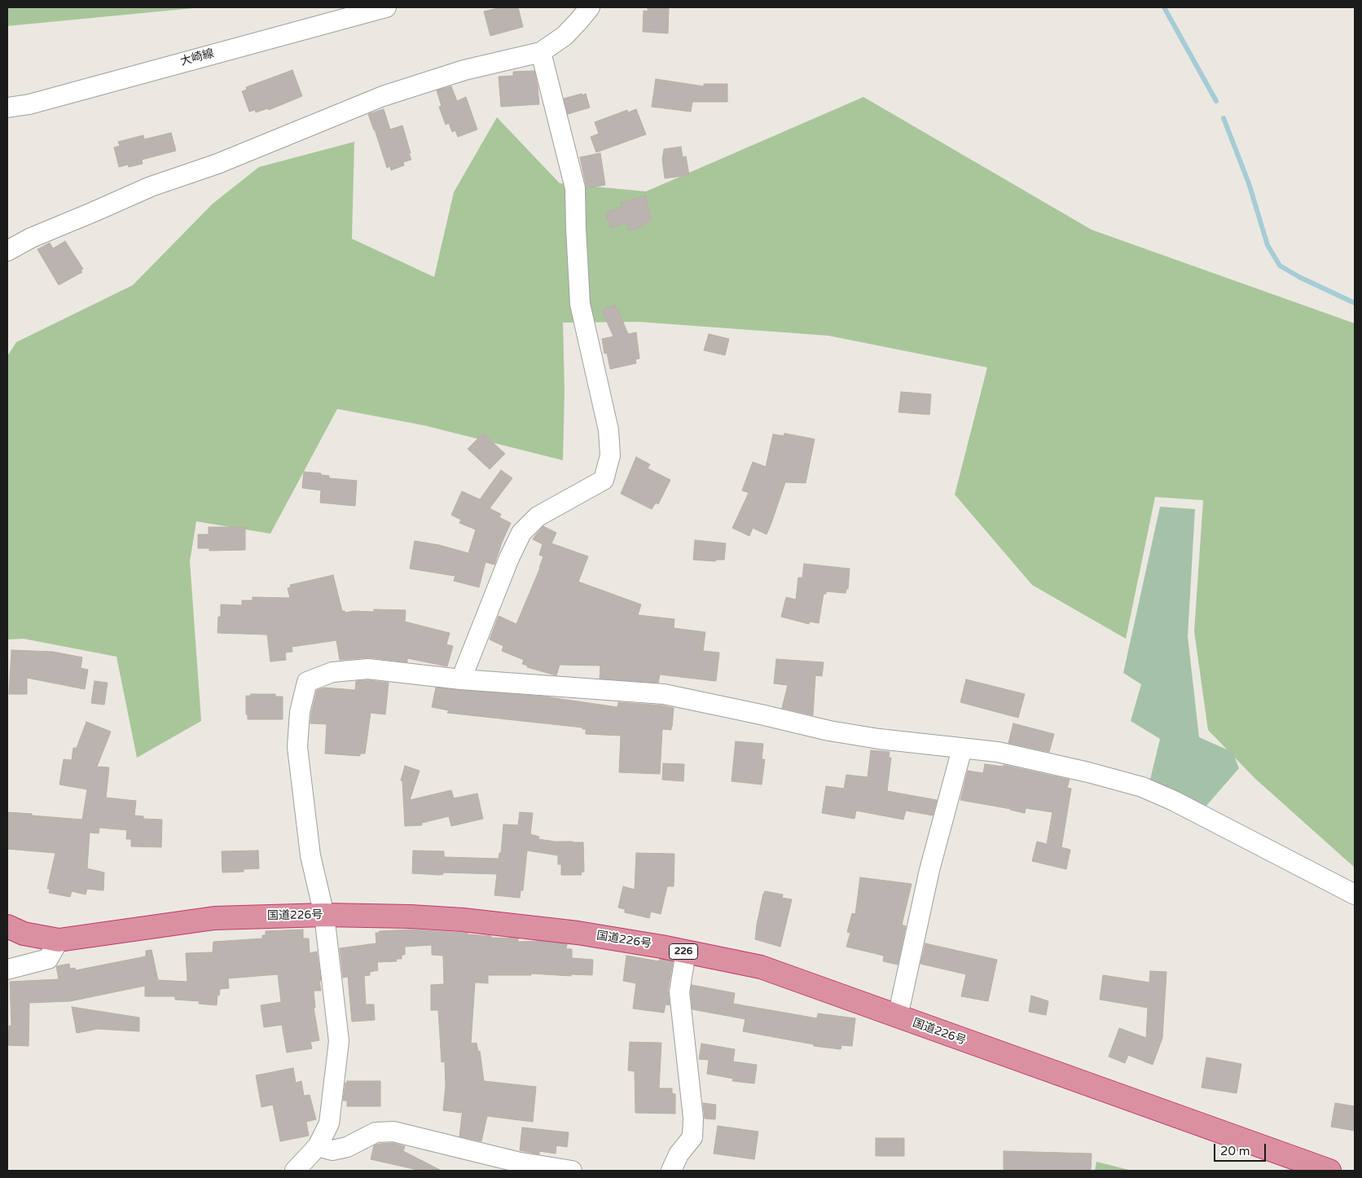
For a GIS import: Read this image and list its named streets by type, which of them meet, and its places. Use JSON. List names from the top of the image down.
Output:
{
  "streets": {
    "highway": ["国道226号", "226"],
    "street": ["大崎線"]
  },
  "scale_bar": "20 m"
}
